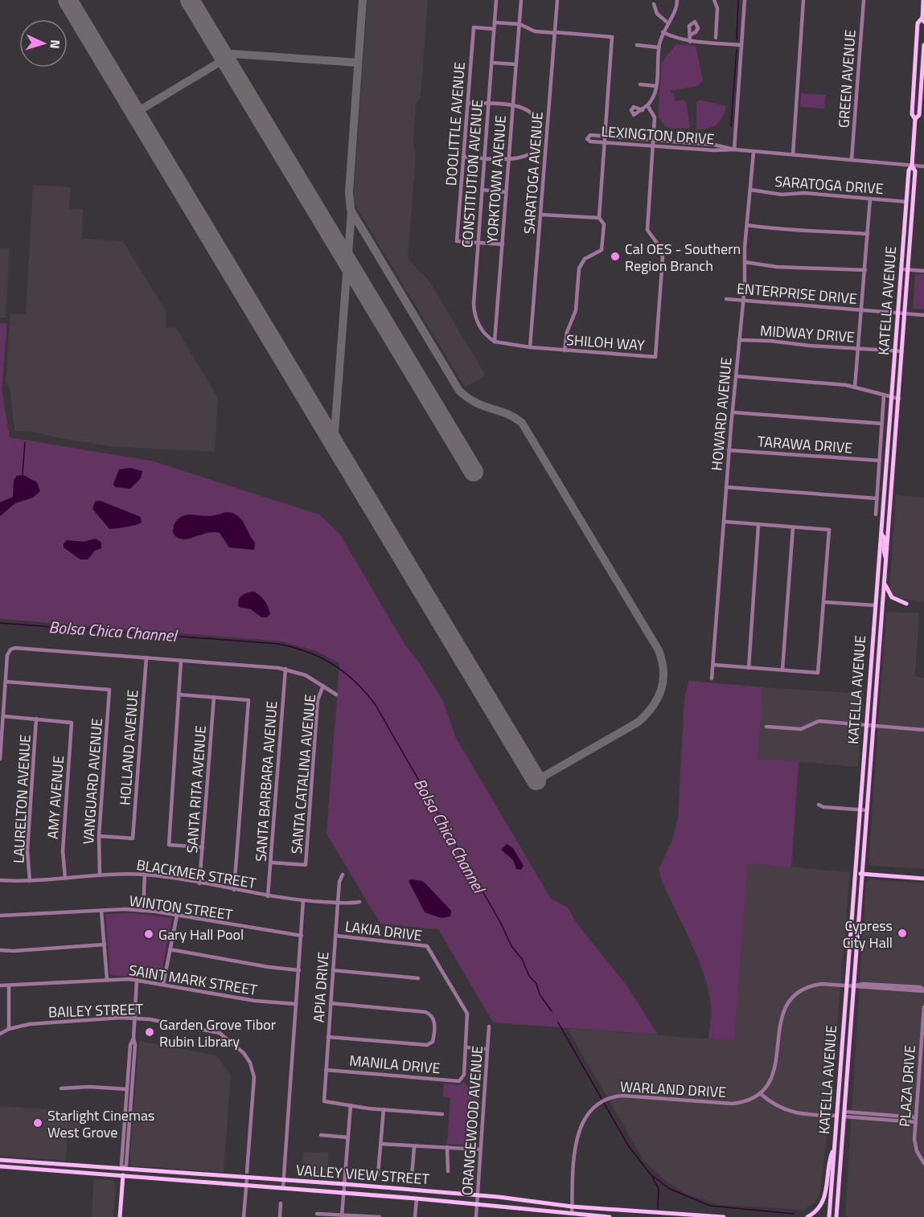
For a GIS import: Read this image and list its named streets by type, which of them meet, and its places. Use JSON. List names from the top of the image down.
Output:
{
  "streets": {
    "main road": ["KATELLA AVENUE", "VALLEY VIEW STREET"],
    "street": [
      "GREEN AVENUE",
      "DOOLITTLE AVENUE",
      "LEXINGTON DRIVE",
      "SARATOGA AVENUE",
      "CONSTITUTION AVENUE",
      "YORKTOWN AVENUE",
      "SARATOGA DRIVE",
      "ENTERPRISE DRIVE",
      "MIDWAY DRIVE",
      "SHILOH WAY",
      "HOWARD AVENUE",
      "TARAWA DRIVE",
      "HOLLAND AVENUE",
      "SANTA CATALINA AVENUE",
      "VANGUARD AVENUE",
      "SANTA BARBARA AVENUE",
      "SANTA RITA AVENUE",
      "AMY AVENUE",
      "LAURELTON AVENUE",
      "BLACKMER STREET",
      "WINTON STREET",
      "LAKIA DRIVE",
      "SAINT MARK STREET",
      "APIA DRIVE",
      "BAILEY STREET",
      "MANILA DRIVE",
      "PLAZA DRIVE",
      "WARLAND DRIVE",
      "ORANGEWOOD AVENUE"
    ]
  },
  "crossings": [
    ["GREEN AVENUE", "LEXINGTON DRIVE"],
    ["DOOLITTLE AVENUE", "CONSTITUTION AVENUE"],
    ["LEXINGTON DRIVE", "KATELLA AVENUE"],
    ["LEXINGTON DRIVE", "SHILOH WAY"],
    ["LEXINGTON DRIVE", "HOWARD AVENUE"],
    ["SARATOGA AVENUE", "SHILOH WAY"],
    ["CONSTITUTION AVENUE", "YORKTOWN AVENUE"],
    ["CONSTITUTION AVENUE", "SHILOH WAY"],
    ["YORKTOWN AVENUE", "SHILOH WAY"],
    ["SARATOGA DRIVE", "KATELLA AVENUE"],
    ["SARATOGA DRIVE", "HOWARD AVENUE"],
    ["ENTERPRISE DRIVE", "KATELLA AVENUE"],
    ["ENTERPRISE DRIVE", "HOWARD AVENUE"],
    ["KATELLA AVENUE", "MIDWAY DRIVE"],
    ["MIDWAY DRIVE", "HOWARD AVENUE"],
    ["HOWARD AVENUE", "TARAWA DRIVE"],
    ["HOLLAND AVENUE", "VANGUARD AVENUE"],
    ["SANTA CATALINA AVENUE", "SANTA BARBARA AVENUE"],
    ["VANGUARD AVENUE", "BLACKMER STREET"],
    ["SANTA BARBARA AVENUE", "BLACKMER STREET"],
    ["SANTA RITA AVENUE", "BLACKMER STREET"],
    ["AMY AVENUE", "LAURELTON AVENUE"],
    ["AMY AVENUE", "BLACKMER STREET"],
    ["LAURELTON AVENUE", "BLACKMER STREET"],
    ["BLACKMER STREET", "APIA DRIVE"],
    ["LAKIA DRIVE", "APIA DRIVE"],
    ["LAKIA DRIVE", "MANILA DRIVE"],
    ["APIA DRIVE", "MANILA DRIVE"],
    ["WARLAND DRIVE", "VALLEY VIEW STREET"],
    ["ORANGEWOOD AVENUE", "VALLEY VIEW STREET"]
  ],
  "water": ["Bolsa Chica Channel"],
  "places": [
    "Cal OES - Southern Region Branch",
    "Cypress City Hall",
    "Gary Hall Pool",
    "Garden Grove Tibor Rubin Library",
    "Starlight Cinemas West Grove"
  ],
  "north": "right"
}
